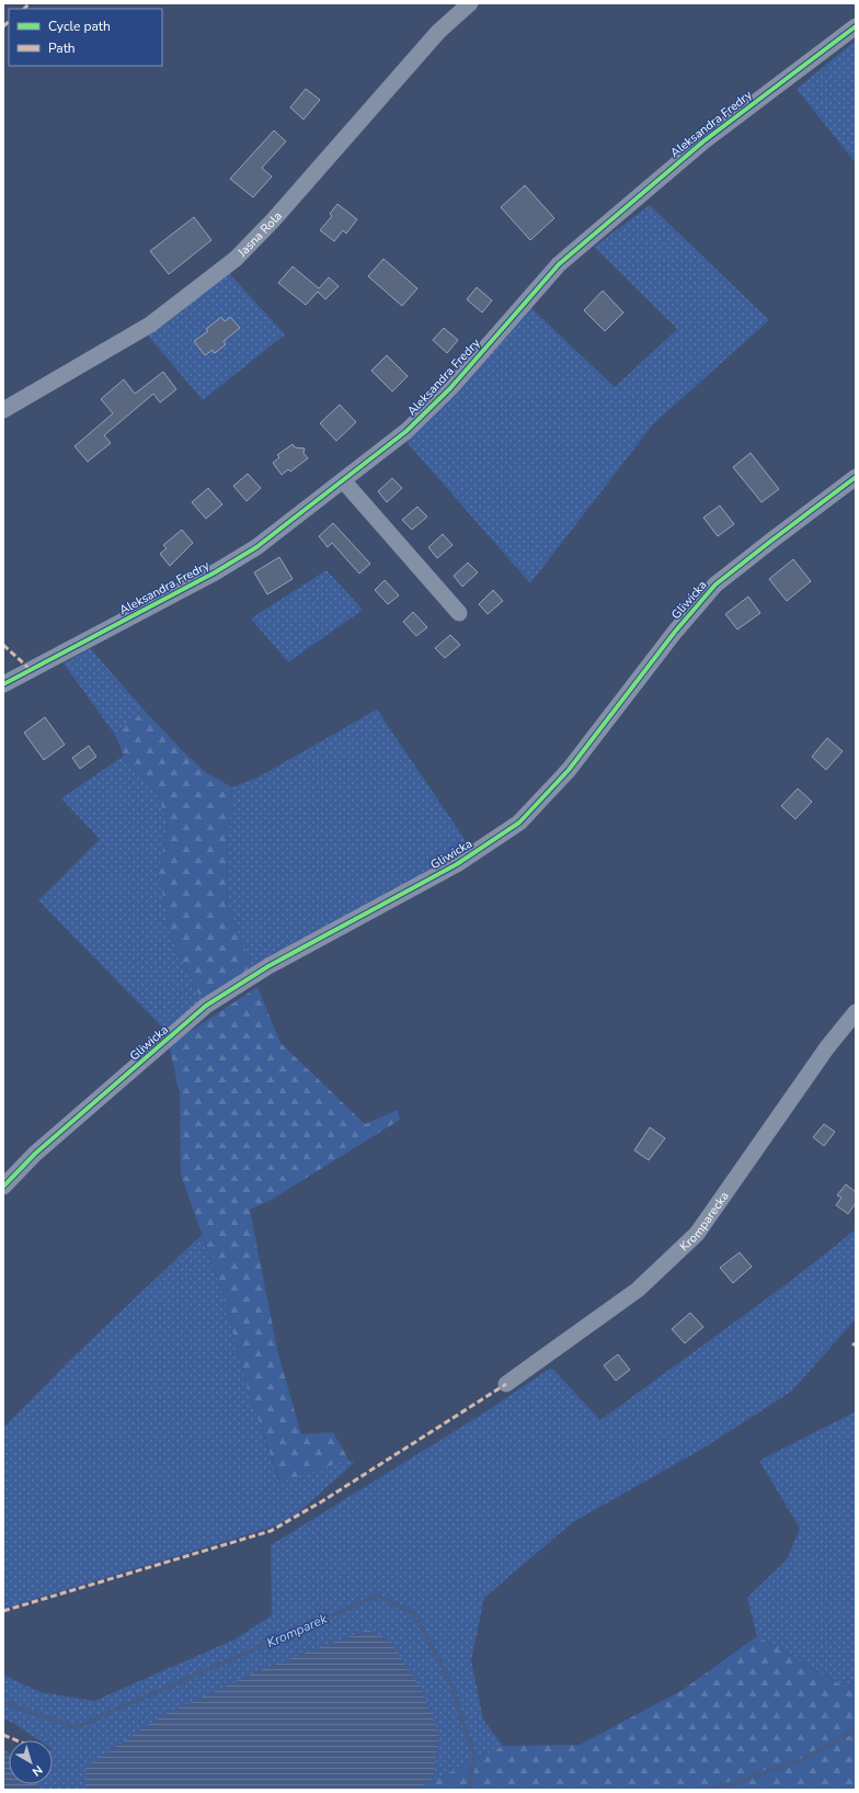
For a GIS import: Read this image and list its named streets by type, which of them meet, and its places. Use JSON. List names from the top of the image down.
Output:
{
  "streets": {
    "street": [
      "Aleksandra Fredry",
      "Jasna Rola",
      "Gliwicka",
      "Kromparecka"
    ]
  },
  "water": ["Kromparek"],
  "legend": ["Cycle path", "Path"],
  "north": "bottom right"
}
